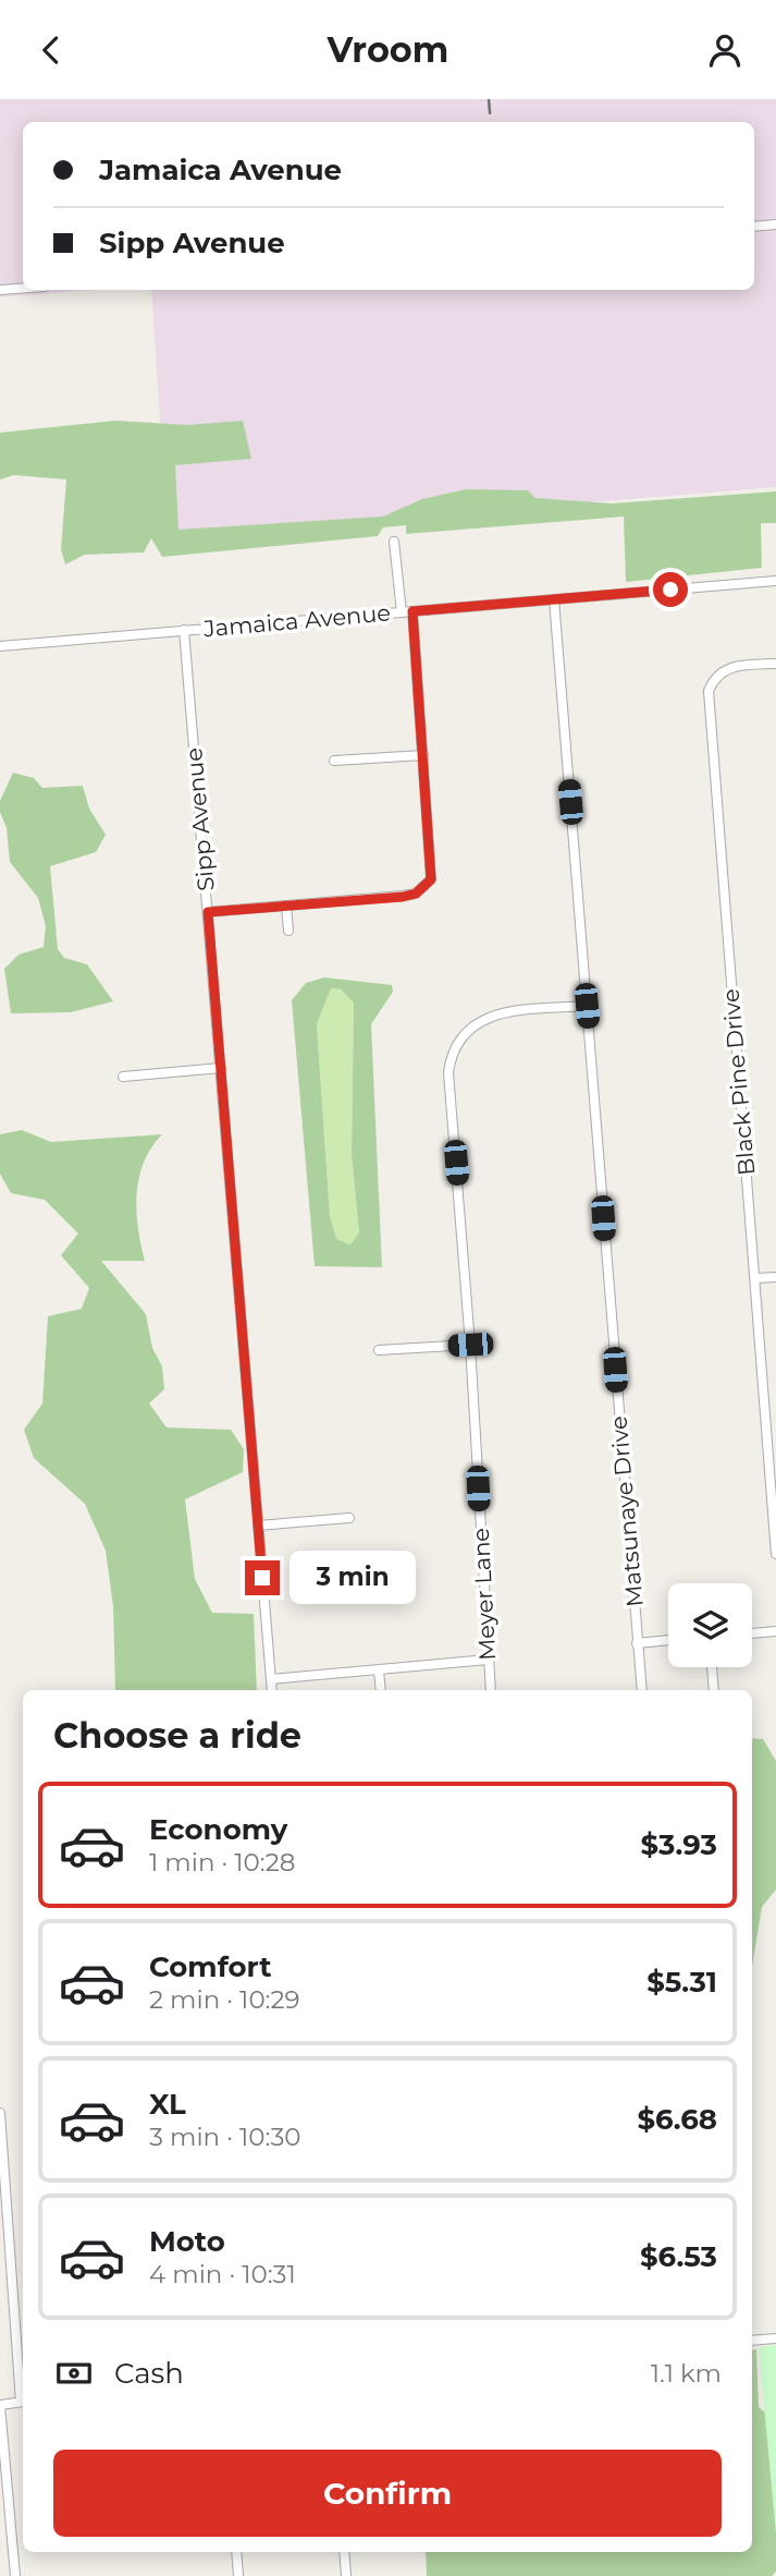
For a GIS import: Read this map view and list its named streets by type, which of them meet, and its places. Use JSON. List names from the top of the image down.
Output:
{
  "streets": {
    "street": [
      "Jamaica Avenue",
      "Sipp Avenue",
      "Black Pine Drive",
      "Matsunaye Drive",
      "Meyer Lane"
    ]
  },
  "crossings": [
    ["Jamaica Avenue", "Sipp Avenue"],
    ["Jamaica Avenue", "Matsunaye Drive"],
    ["Matsunaye Drive", "Meyer Lane"]
  ],
  "page": {
    "header": "Vroom",
    "banner": ["Jamaica Avenue", "Sipp Avenue"],
    "bubble": "3 min",
    "heading": "Choose a ride",
    "list": [
      {
        "name": "Economy",
        "note": "1 min · 10:28",
        "value": "$3.93"
      },
      {
        "name": "Comfort",
        "note": "2 min · 10:29",
        "value": "$5.31"
      },
      {
        "name": "XL",
        "note": "3 min · 10:30",
        "value": "$6.68"
      },
      {
        "name": "Moto",
        "note": "4 min · 10:31",
        "value": "$6.53"
      }
    ],
    "pay": ["Cash", "1.1 km"],
    "buttons": "Confirm"
  }
}
